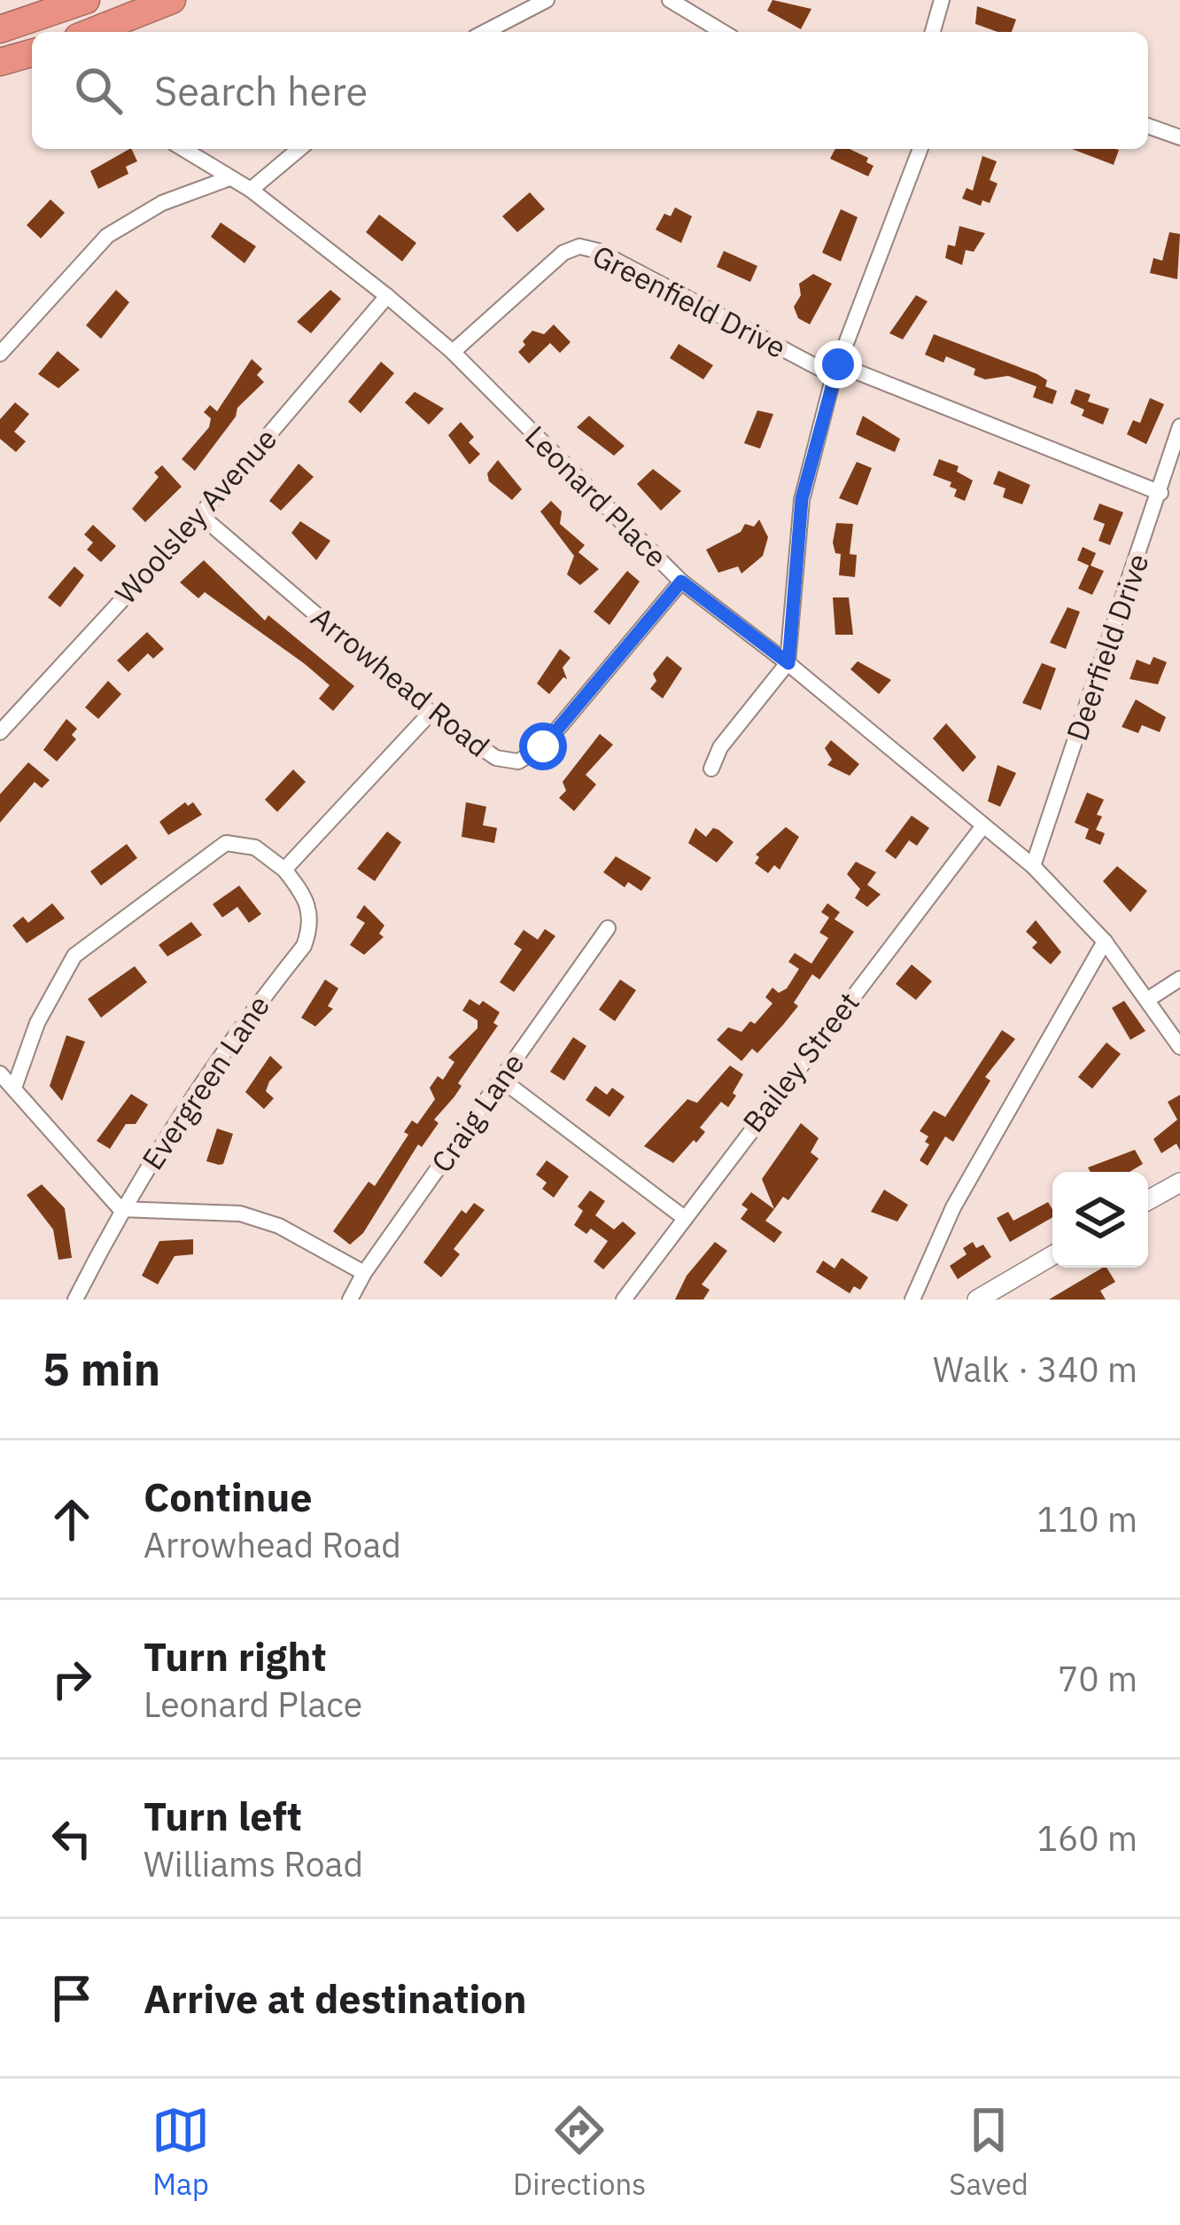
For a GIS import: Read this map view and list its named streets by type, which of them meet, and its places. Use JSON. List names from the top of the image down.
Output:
{
  "streets": {
    "street": [
      "Greenfield Drive",
      "Leonard Place",
      "Woolsley Avenue",
      "Deerfield Drive",
      "Arrowhead Road",
      "Bailey Street",
      "Evergreen Lane",
      "Craig Lane"
    ]
  },
  "crossings": [
    ["Greenfield Drive", "Leonard Place"],
    ["Greenfield Drive", "Deerfield Drive"],
    ["Leonard Place", "Woolsley Avenue"],
    ["Leonard Place", "Deerfield Drive"],
    ["Leonard Place", "Arrowhead Road"],
    ["Leonard Place", "Bailey Street"],
    ["Woolsley Avenue", "Arrowhead Road"]
  ],
  "page": {
    "search": "Search here",
    "heading": ["5 min", "Walk · 340 m"],
    "list": [
      ["Continue", "Arrowhead Road", "110 m"],
      ["Turn right", "Leonard Place", "70 m"],
      ["Turn left", "Williams Road", "160 m"],
      "Arrive at destination"
    ],
    "nav": ["Map", "Directions", "Saved"]
  }
}
